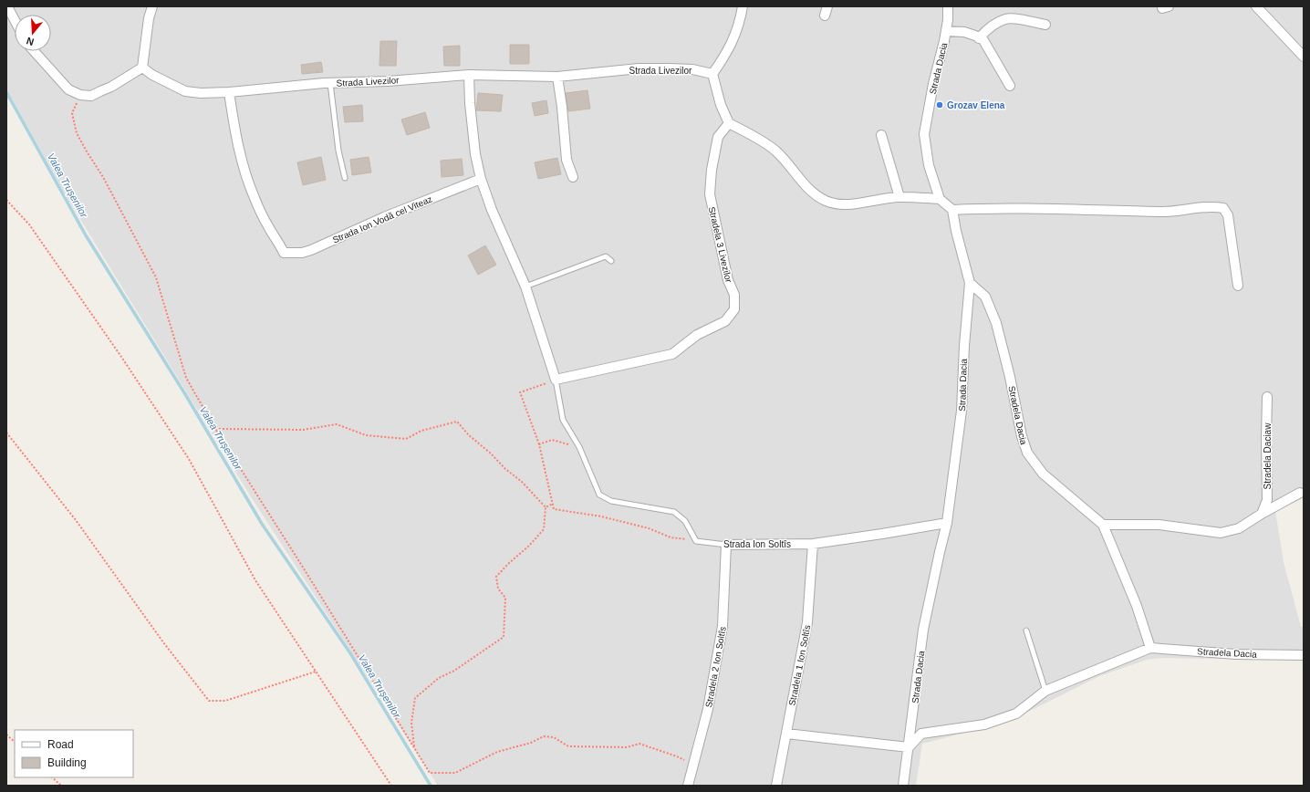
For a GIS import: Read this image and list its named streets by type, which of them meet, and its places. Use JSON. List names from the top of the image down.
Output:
{
  "streets": {
    "street": [
      "Strada Dacia",
      "Strada Livezilor",
      "Strada Ion Vodă cel Viteaz",
      "Stradela 3 Livezilor",
      "Stradela Dacia",
      "Stradela Daciaw",
      "Strada Ion Soltîs",
      "Stradela 1 Ion Soltîs",
      "Stradela 2 Ion Soltîs"
    ]
  },
  "crossings": [
    ["Strada Dacia", "Stradela Dacia"],
    ["Strada Dacia", "Strada Ion Soltîs"],
    ["Strada Livezilor", "Strada Ion Vodă cel Viteaz"],
    ["Stradela 3 Livezilor", "Strada Ion Soltîs"],
    ["Strada Ion Soltîs", "Stradela 1 Ion Soltîs"],
    ["Strada Ion Soltîs", "Stradela 2 Ion Soltîs"]
  ],
  "water": ["Valea Trușenilor"],
  "places": ["Grozav Elena"],
  "legend": ["Road", "Building"],
  "north": "bottom"
}
